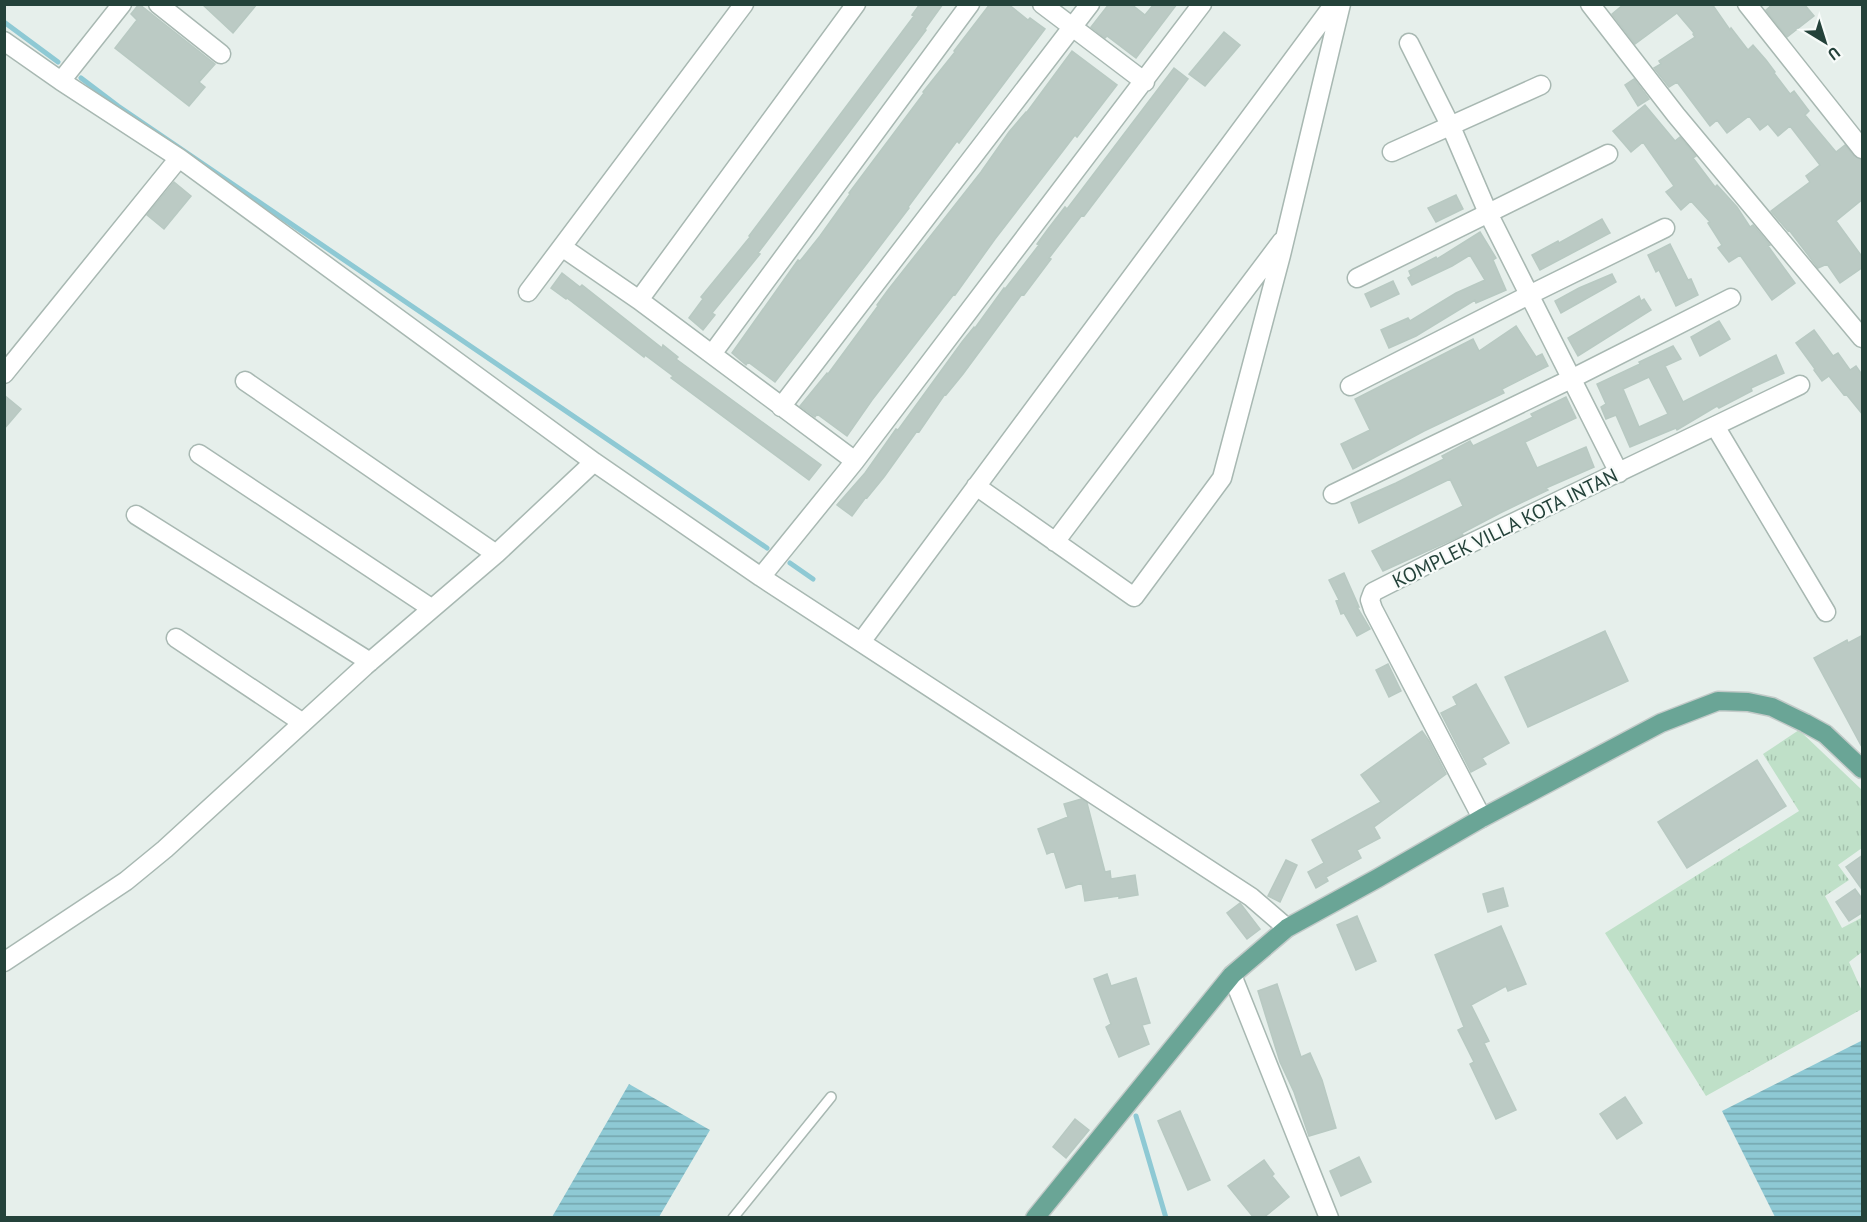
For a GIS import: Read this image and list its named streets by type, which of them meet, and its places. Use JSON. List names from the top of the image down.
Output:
{
  "streets": {
    "street": ["KOMPLEK VILLA KOTA INTAN"]
  },
  "north": "bottom right"
}
